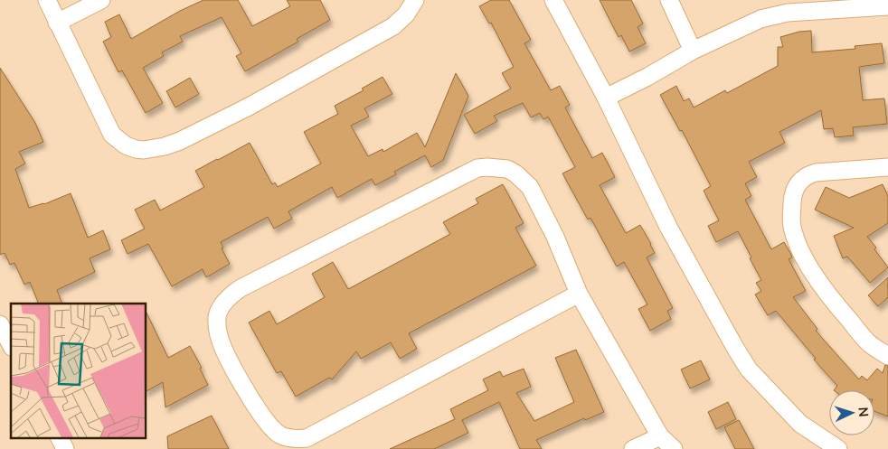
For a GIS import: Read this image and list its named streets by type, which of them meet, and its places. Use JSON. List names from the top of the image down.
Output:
{
  "north": "right"
}
